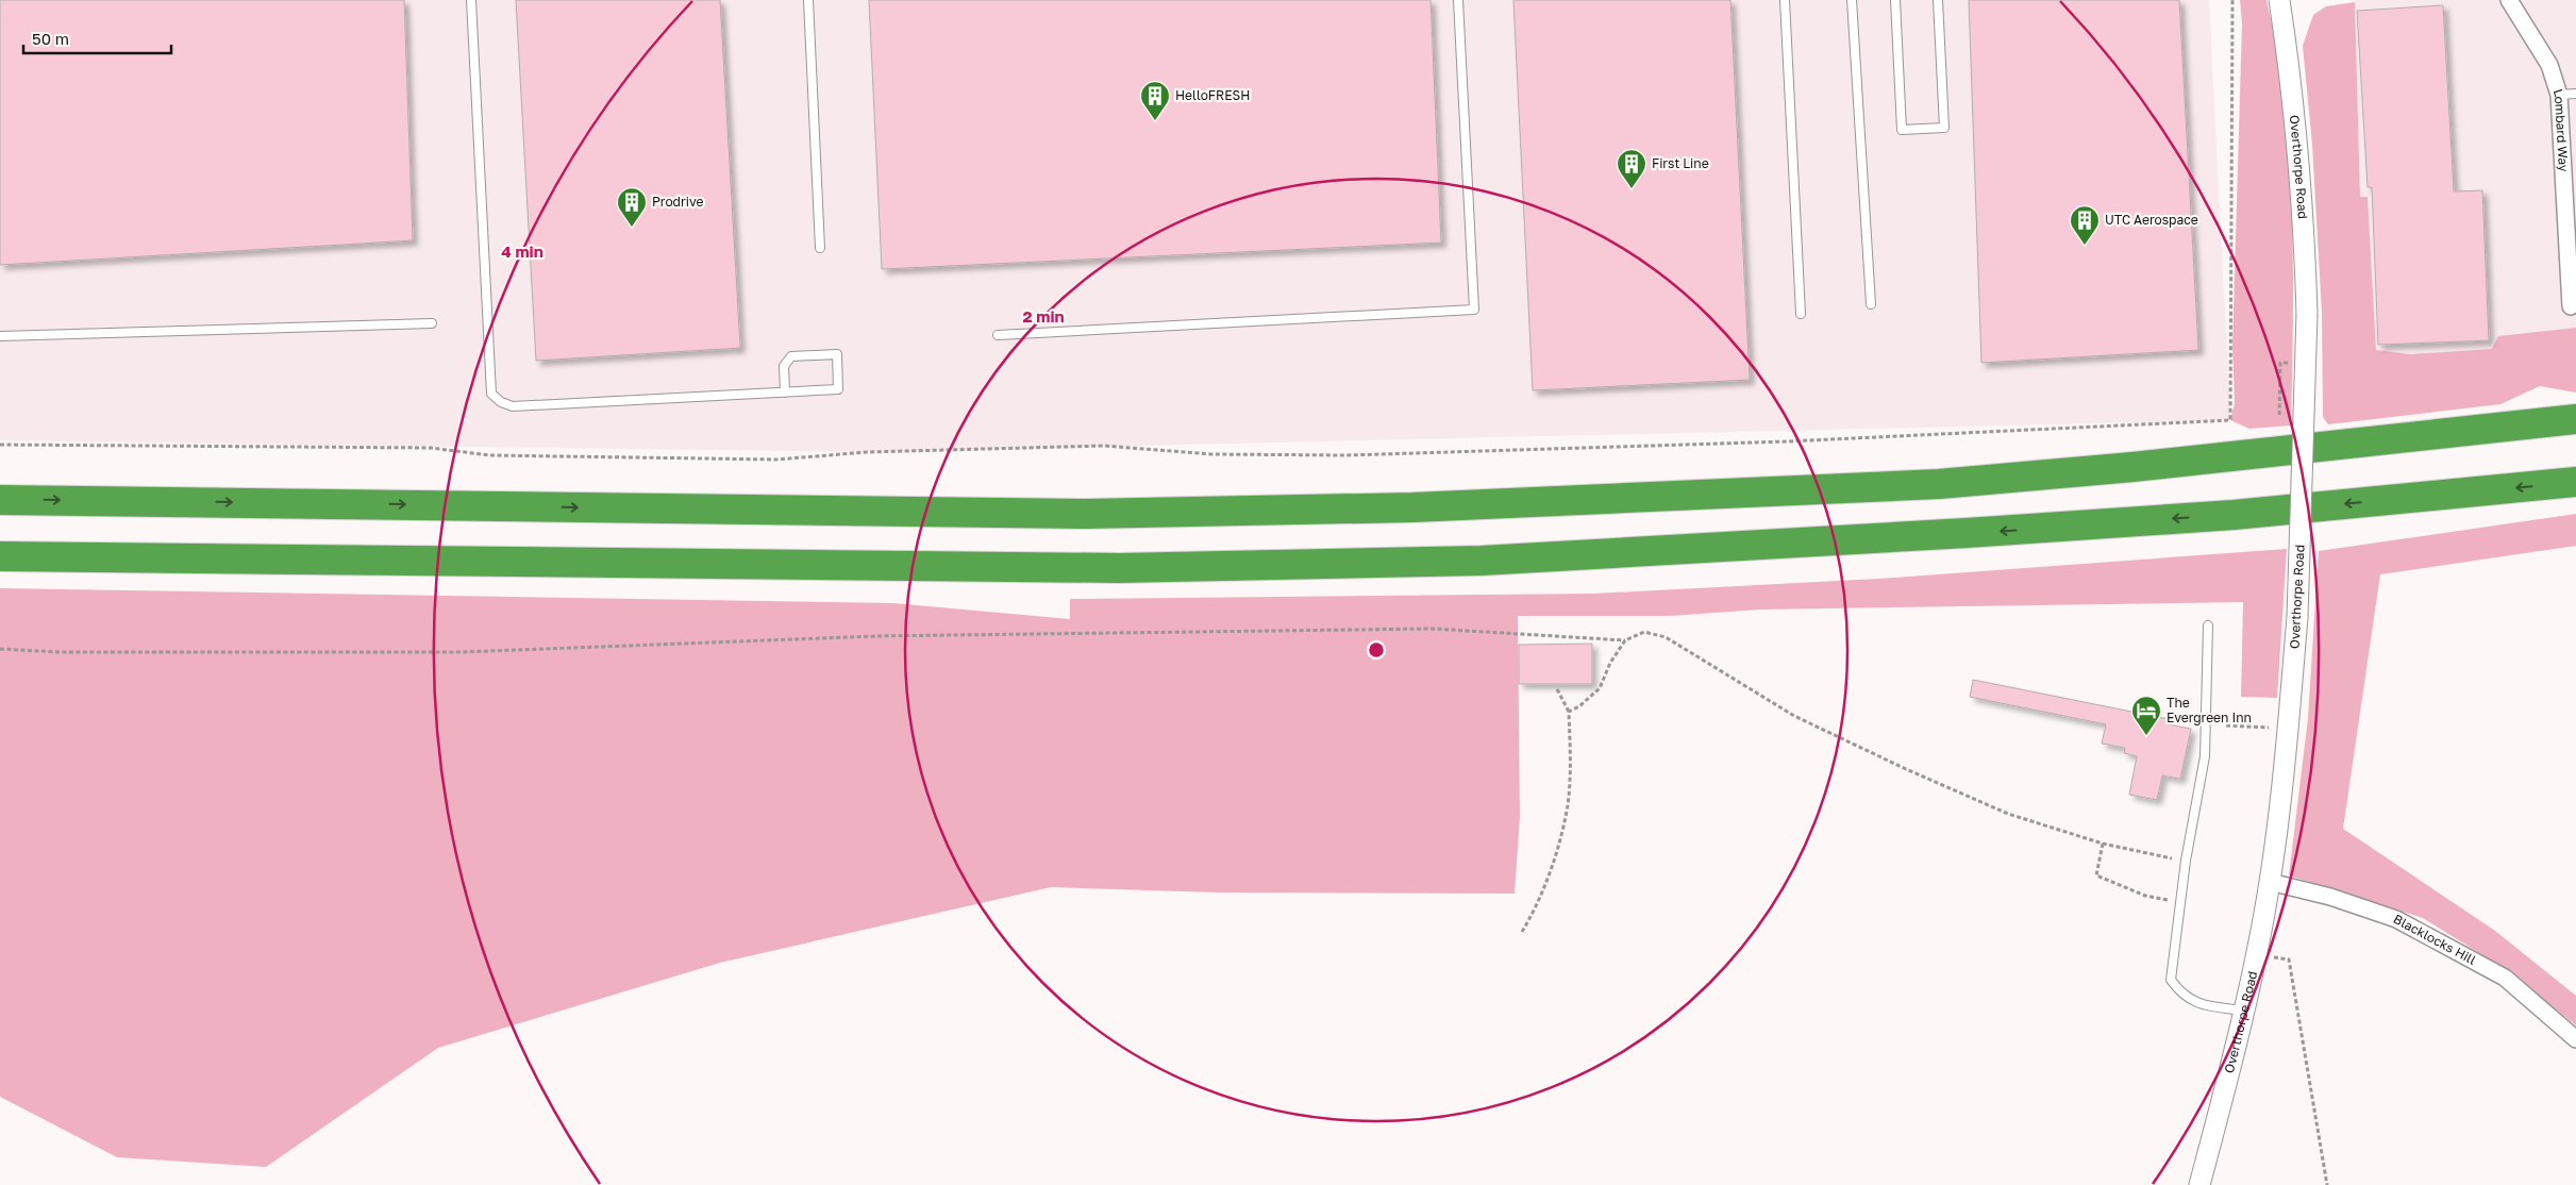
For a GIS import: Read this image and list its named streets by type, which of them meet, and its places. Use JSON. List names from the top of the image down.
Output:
{
  "streets": {
    "street": ["Lombard Way", "Overthorpe Road", "Blacklocks Hill"]
  },
  "crossings": [
    ["Overthorpe Road", "Blacklocks Hill"]
  ],
  "places": {
    "building": [
      "HelloFRESH",
      "First Line",
      "Prodrive",
      "UTC Aerospace"
    ],
    "hotel": ["The Evergreen Inn"]
  },
  "scale_bar": "50 m",
  "rings": ["4 min", "2 min"]
}
